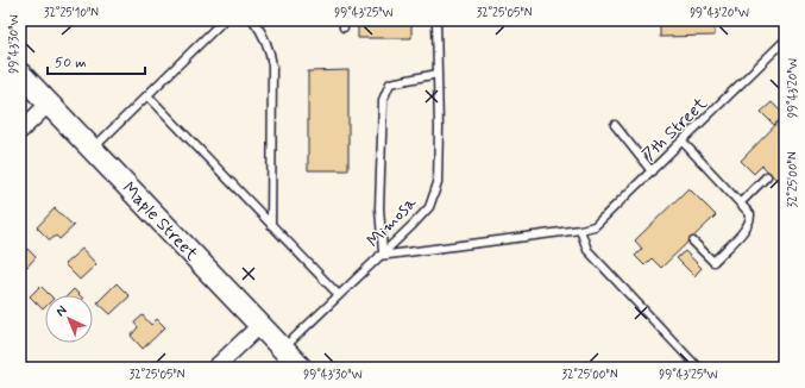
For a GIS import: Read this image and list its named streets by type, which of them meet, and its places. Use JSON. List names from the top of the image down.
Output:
{
  "streets": {
    "main road": ["Maple Street"],
    "lane": ["7th Street", "Mimosa"]
  },
  "crossings": [
    ["Maple Street", "Mimosa"]
  ],
  "scale_bar": "50 m",
  "north": "top left",
  "coordinates": [
    "32°25'10\"N",
    "99°43'25\"W",
    "32°25'05\"N",
    "99°43'20\"W",
    "99°43'30\"W",
    "32°25'00\"N"
  ]
}
